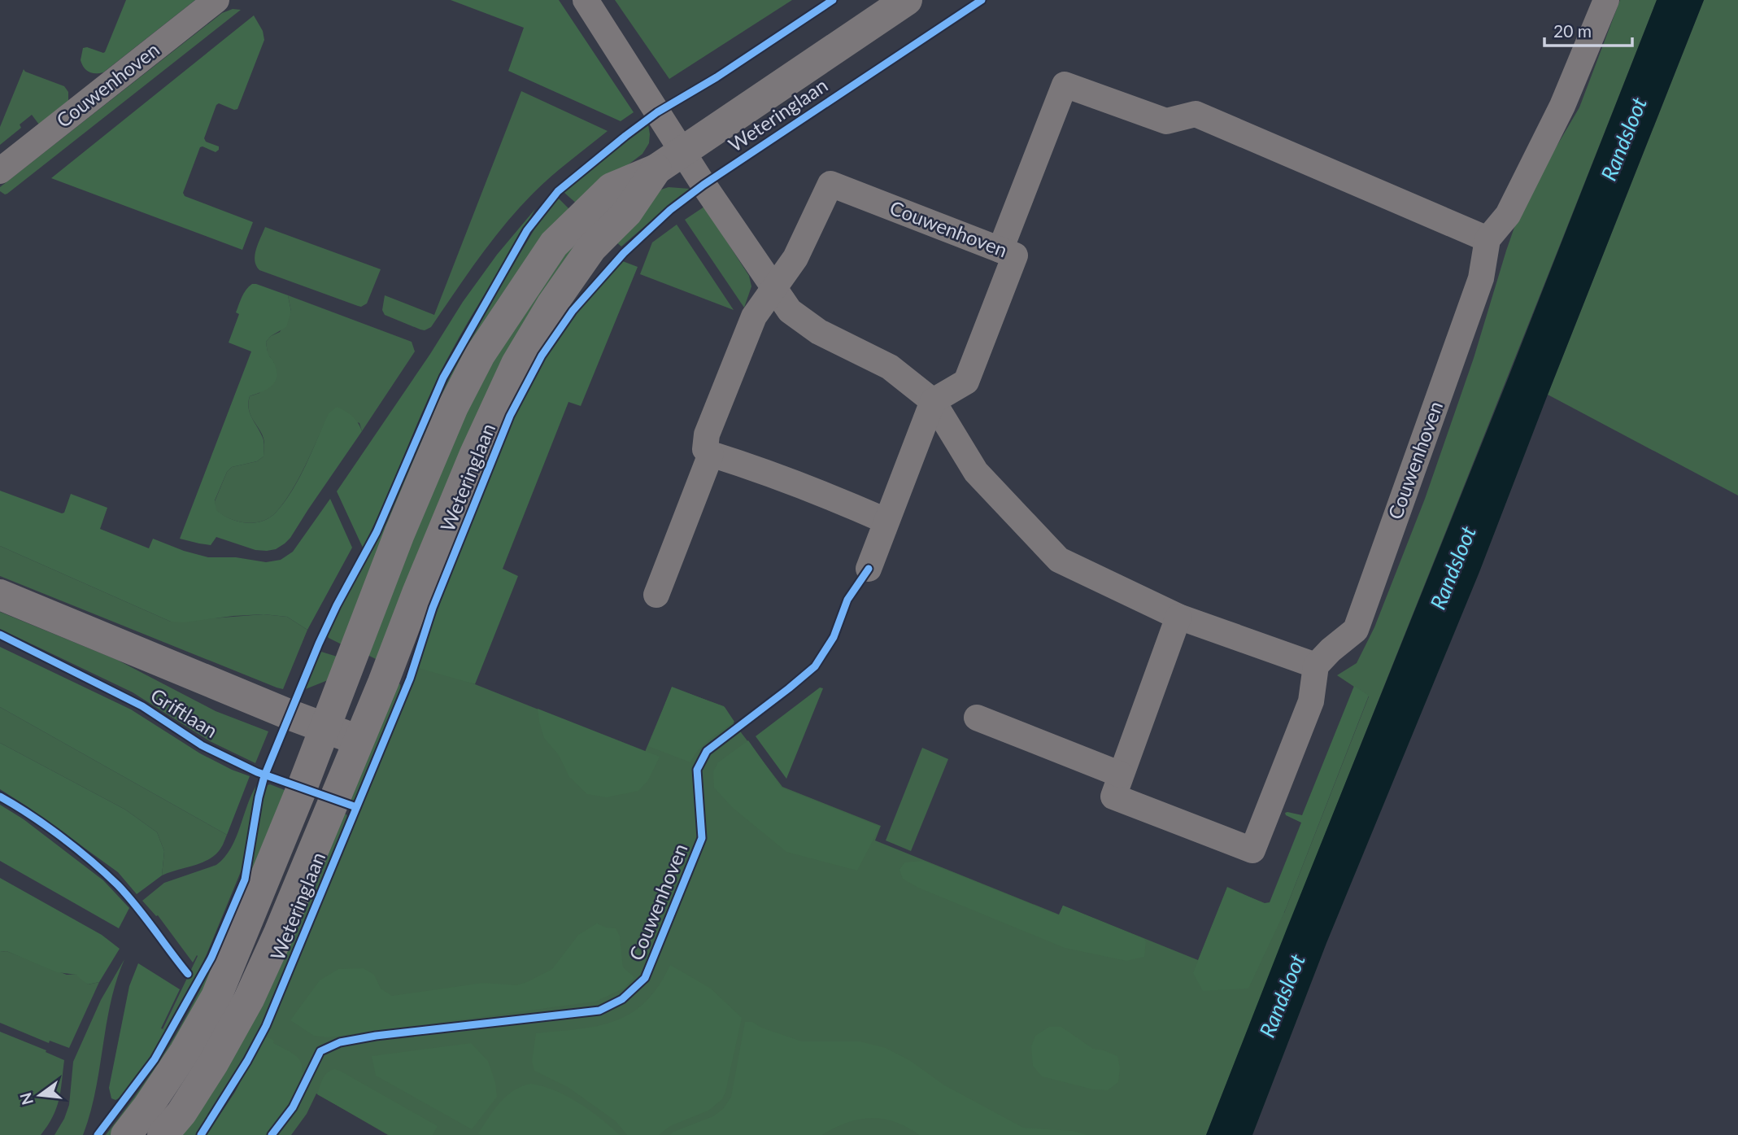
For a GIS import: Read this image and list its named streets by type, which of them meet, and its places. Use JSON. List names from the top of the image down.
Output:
{
  "streets": {
    "street": ["Couwenhoven", "Weteringlaan", "Griftlaan"]
  },
  "crossings": [
    ["Weteringlaan", "Griftlaan"]
  ],
  "water": ["Randsloot"],
  "scale_bar": "20 m",
  "north": "left"
}
